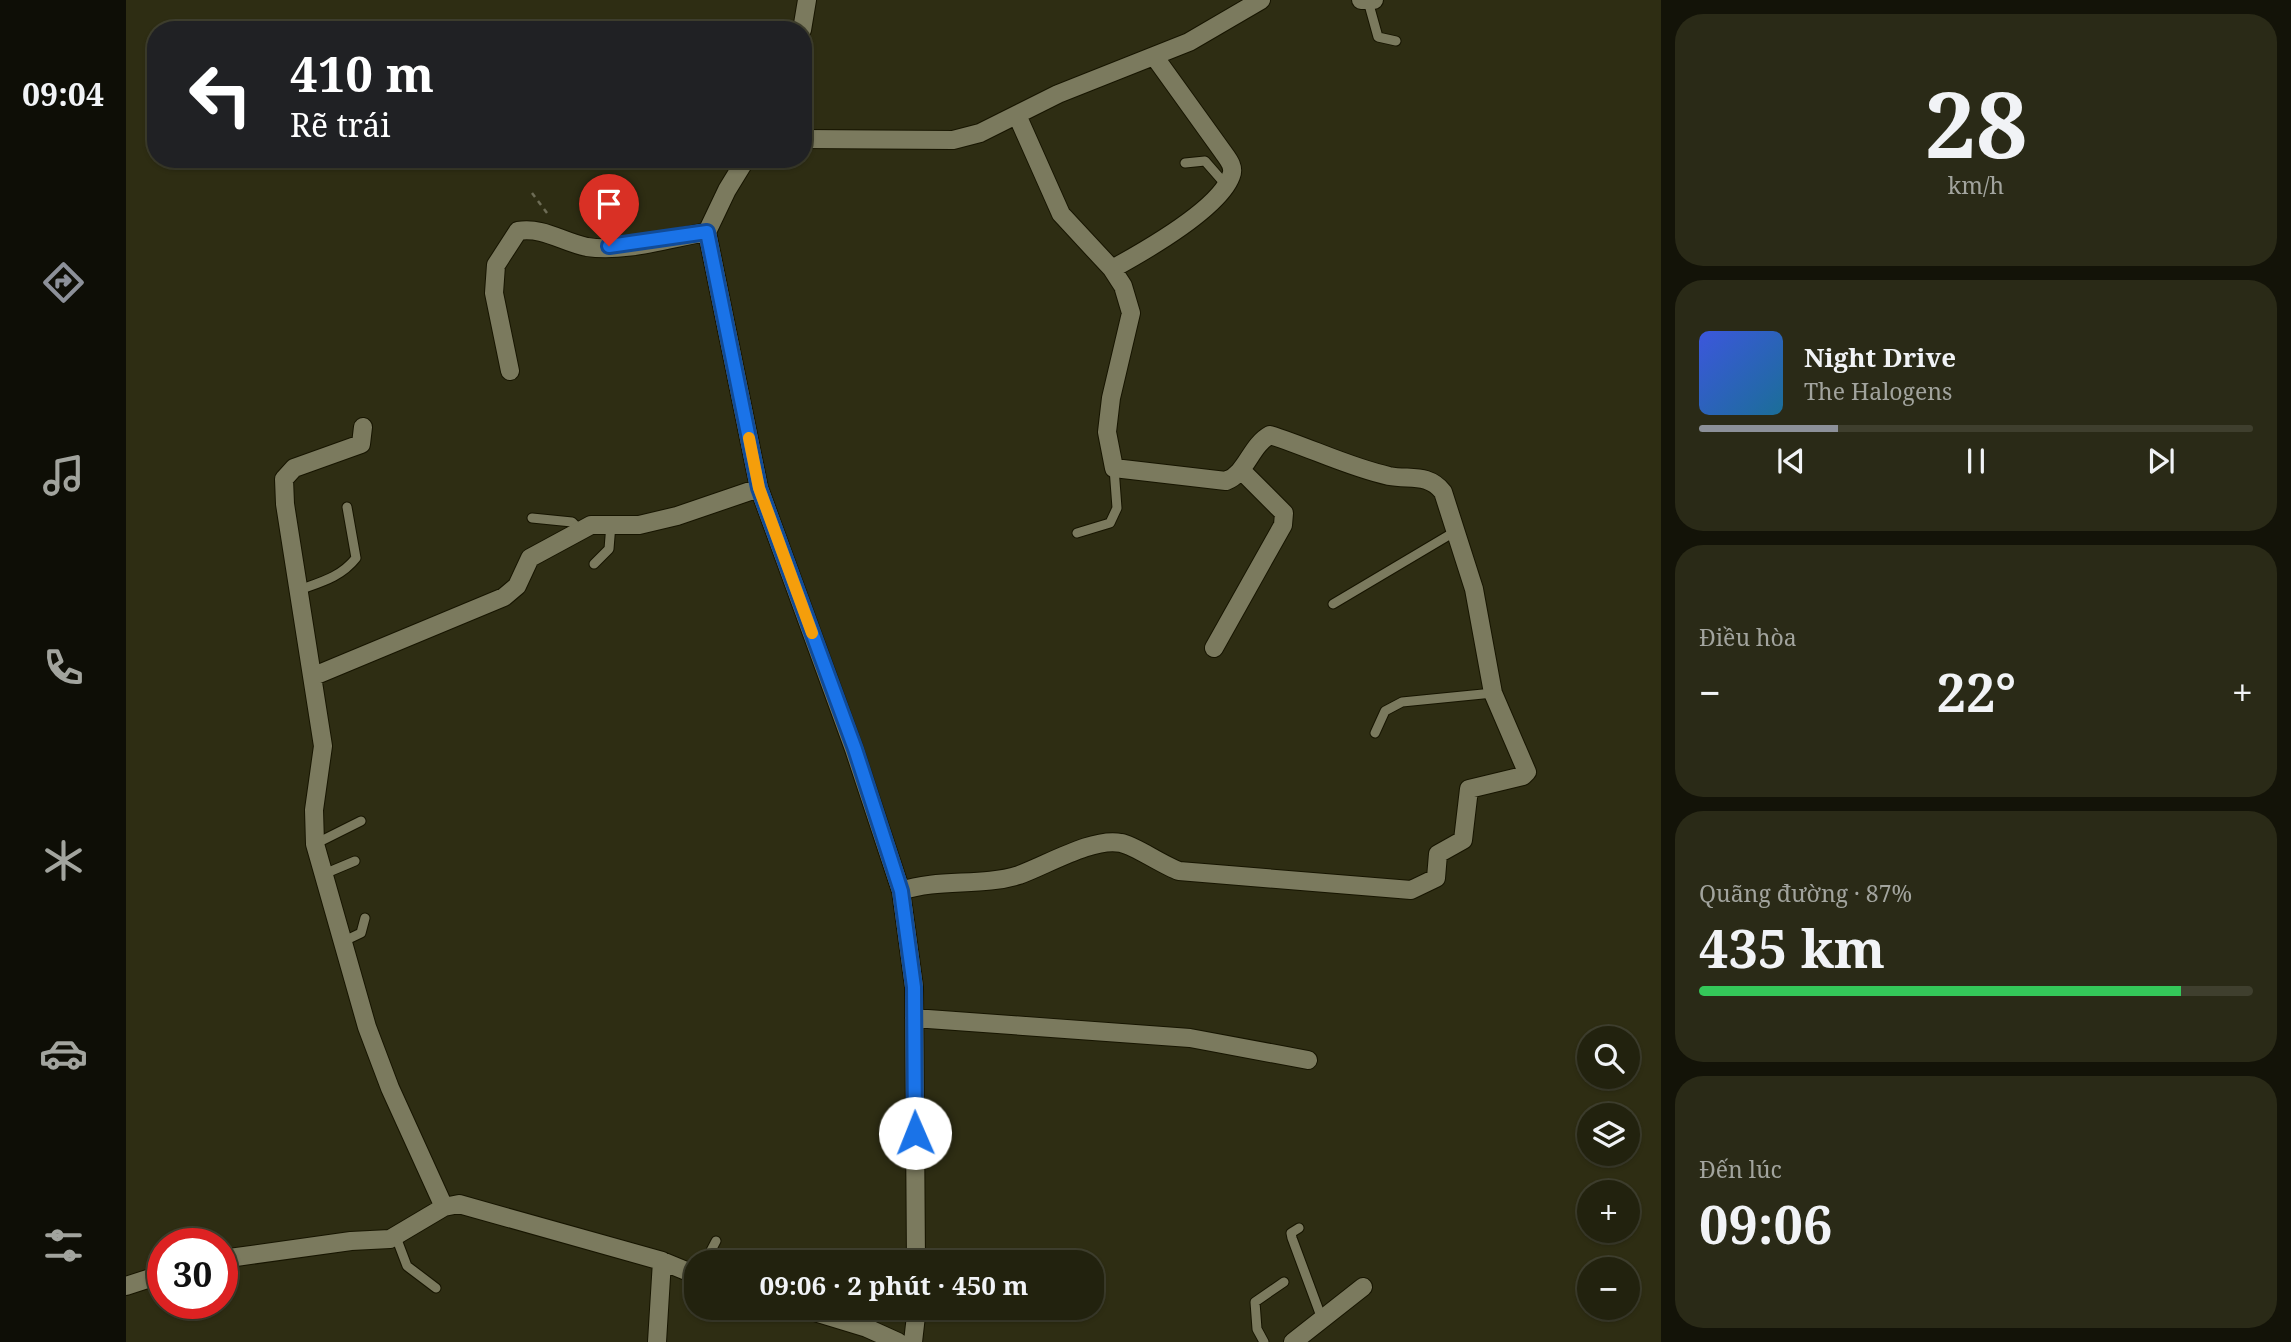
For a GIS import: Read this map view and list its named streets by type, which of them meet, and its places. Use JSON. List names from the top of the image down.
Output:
{
  "page": {
    "tabs": "09:04",
    "tile": [
      ["28", "km/h"],
      "Điều hòa",
      ["Quãng đường · 87%", "435 km"],
      ["Đến lúc", "09:06"]
    ],
    "turn": ["410 m", "Rẽ trái"],
    "song": ["Night Drive", "The Halogens"],
    "heat": ["−", "22°", "+"],
    "map_buttons": ["+", "−"],
    "limit": "30",
    "trip": "09:06 · 2 phút · 450 m"
  }
}
